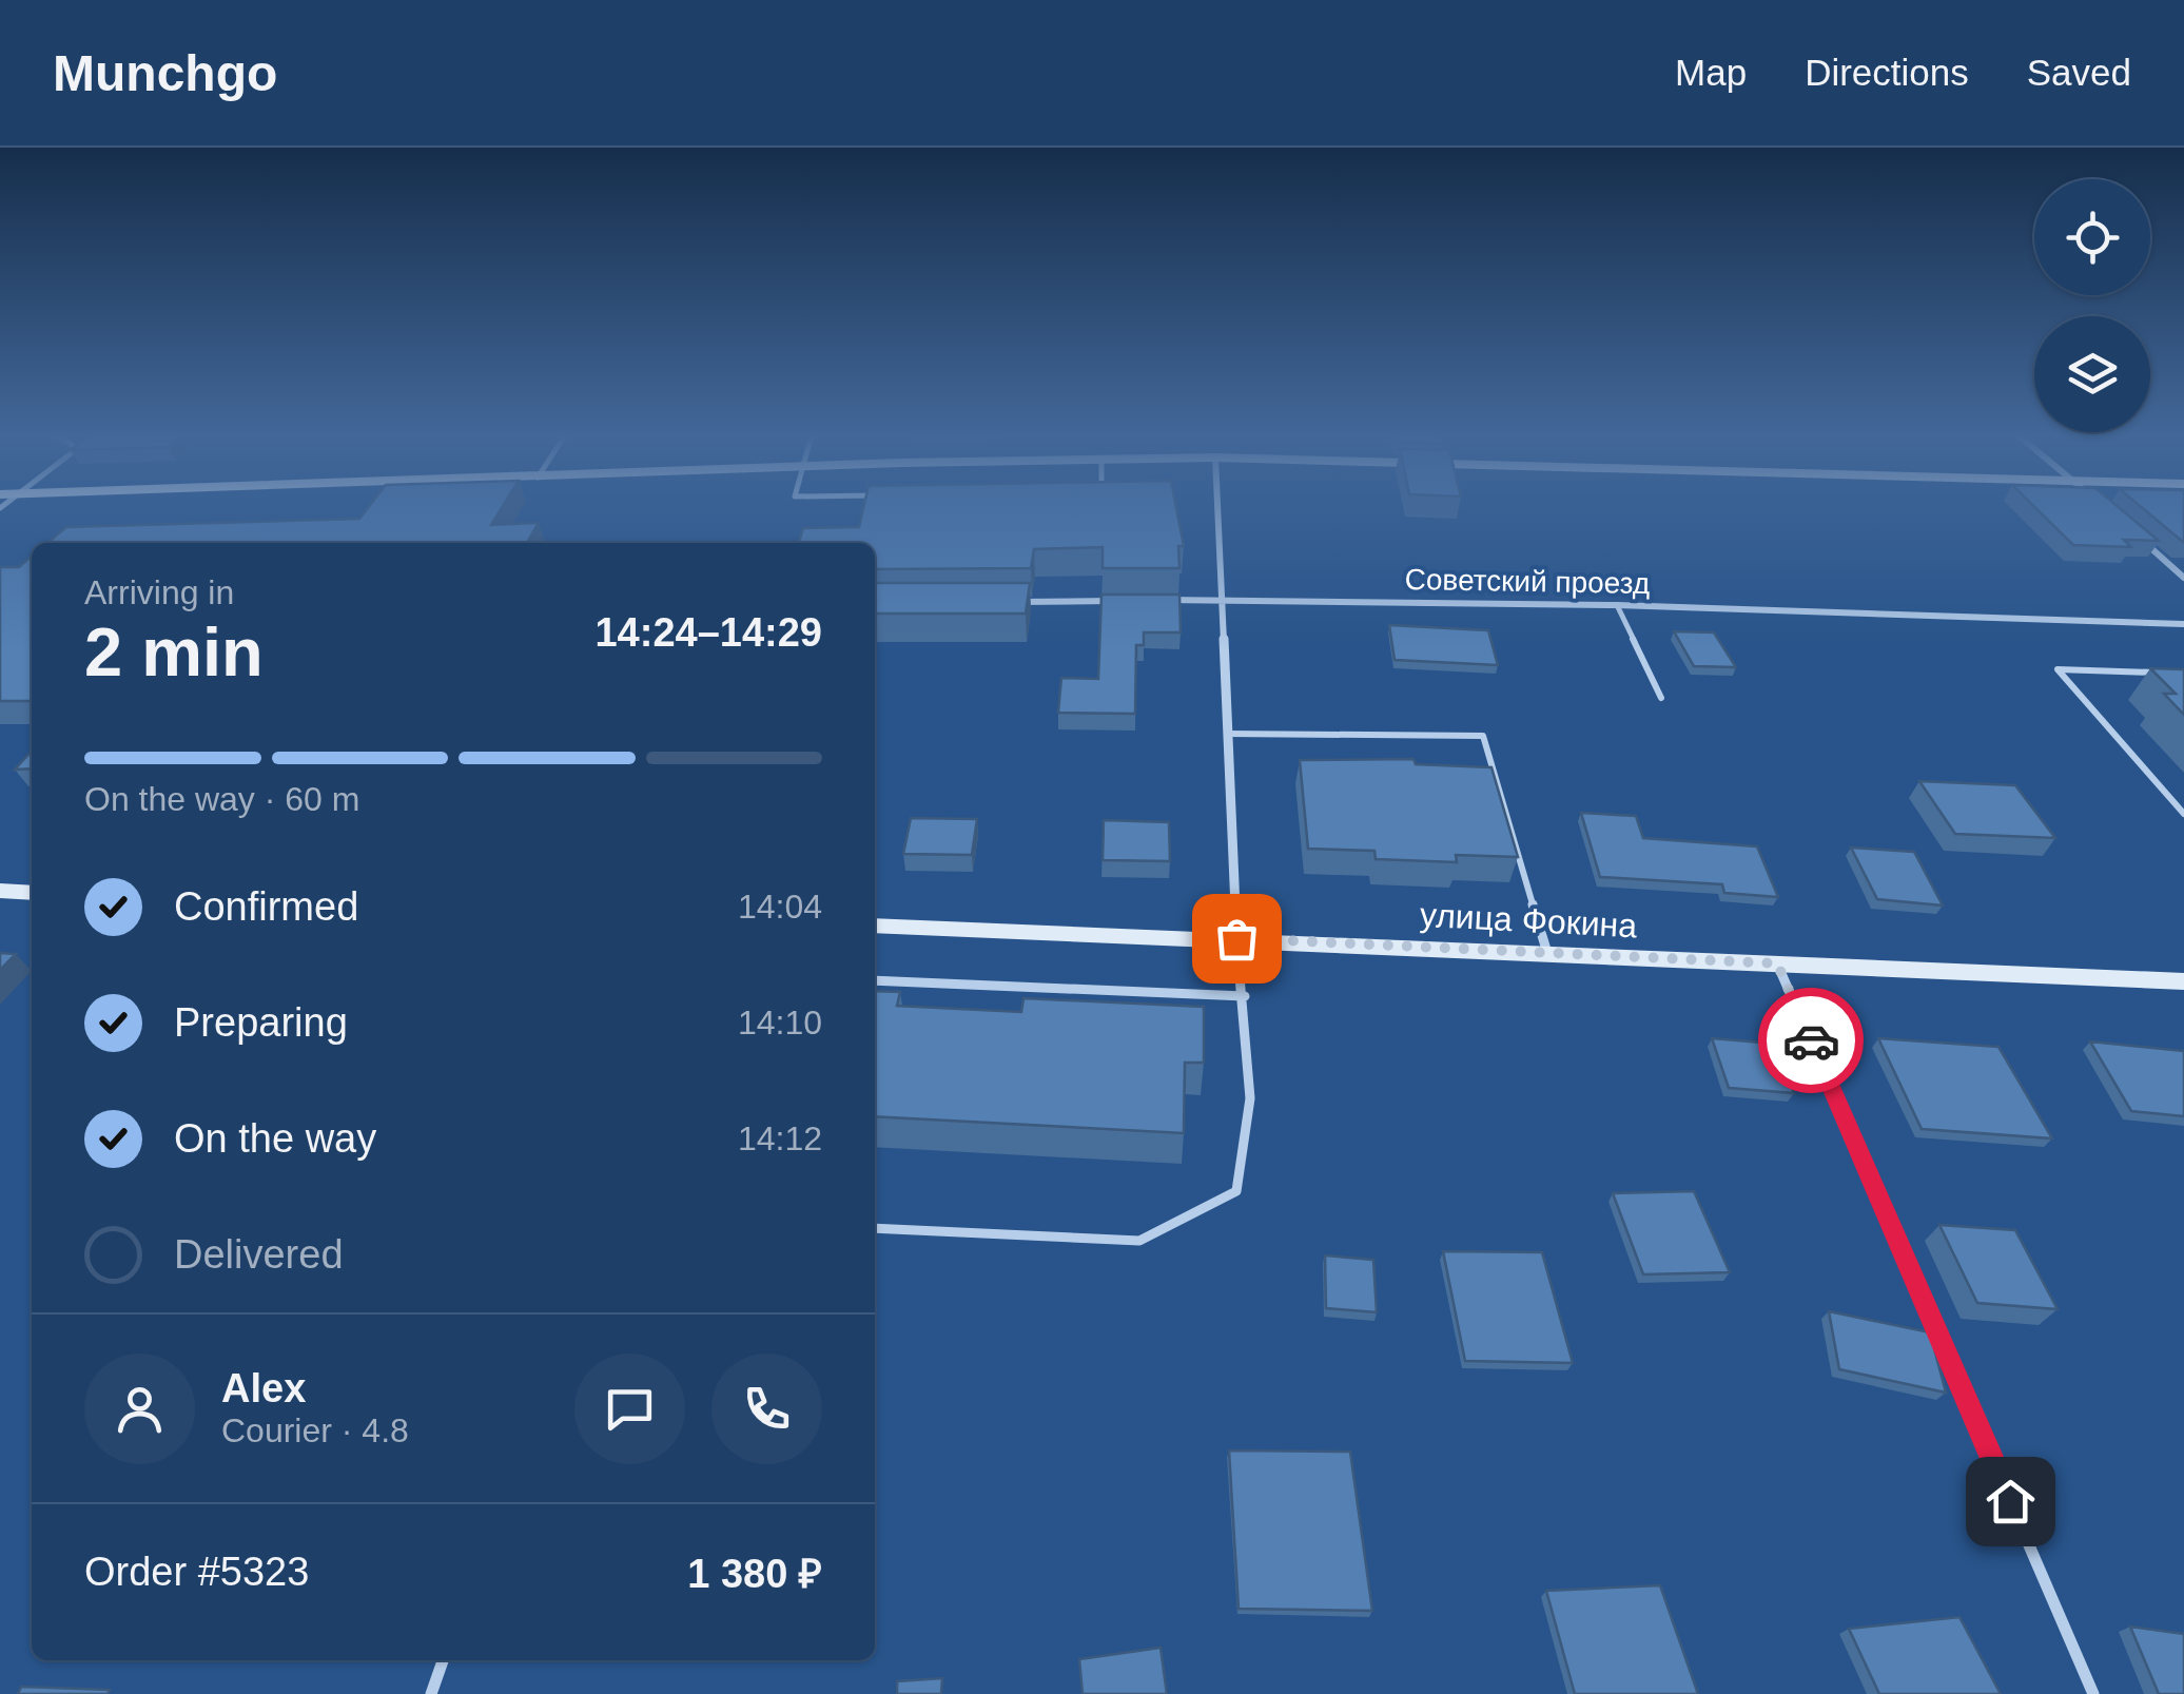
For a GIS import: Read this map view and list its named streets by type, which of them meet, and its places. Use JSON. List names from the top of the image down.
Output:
{
  "streets": {
    "main road": ["улица Фокина"],
    "street": ["Советский проезд"]
  },
  "page": {
    "header": "Munchgo",
    "nav": ["Map", "Directions", "Saved"],
    "heading": ["2 min", "Arriving in", "14:24–14:29"],
    "panel": [
      "Alex",
      "Courier · 4.8",
      "Order #5323",
      "1 380 ₽"
    ],
    "bar": "On the way · 60 m",
    "list": [
      ["Confirmed", "14:04"],
      ["Preparing", "14:10"],
      ["On the way", "14:12"],
      "Delivered"
    ]
  }
}
